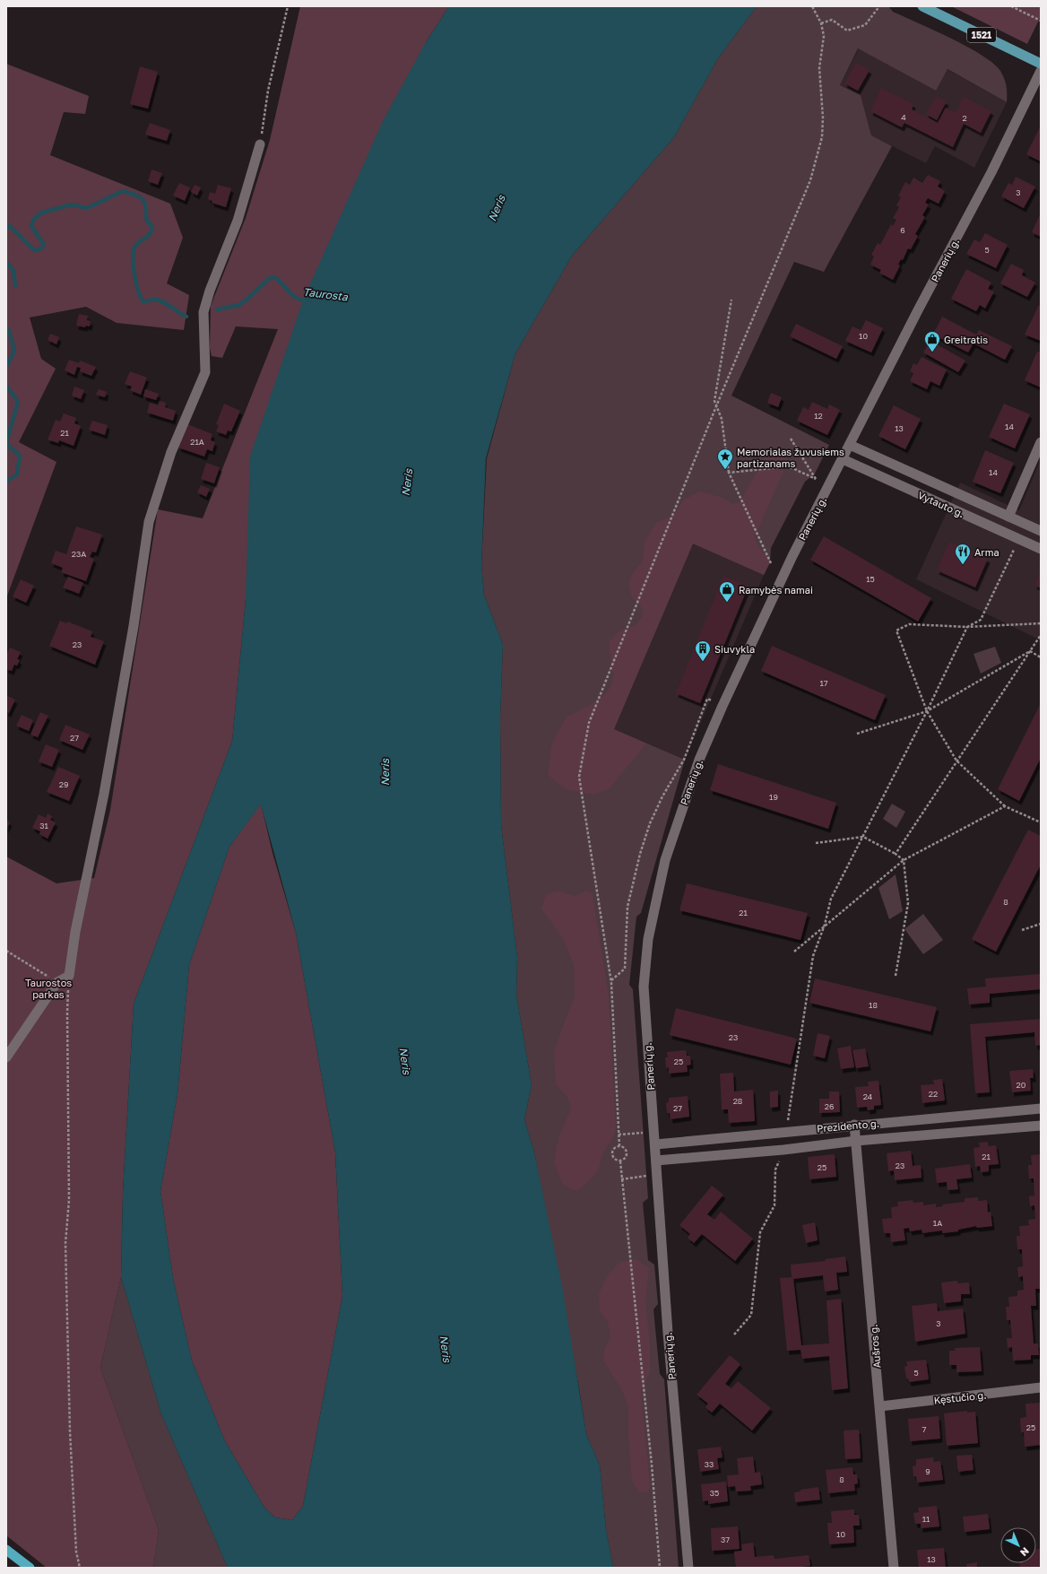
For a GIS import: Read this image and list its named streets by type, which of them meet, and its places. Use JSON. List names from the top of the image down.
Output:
{
  "streets": {
    "main road": ["1521"],
    "street": [
      "Panerių g.",
      "Vytauto g.",
      "Prezidento g.",
      "Aušros g.",
      "Kęstučio g."
    ]
  },
  "crossings": [
    ["Panerių g.", "Vytauto g."],
    ["Panerių g.", "Prezidento g."],
    ["Prezidento g.", "Aušros g."],
    ["Aušros g.", "Kęstučio g."]
  ],
  "water": ["Neris", "Taurosta"],
  "parks": ["Taurostos parkas"],
  "places": {
    "shop": ["Greitratis", "Ramybės namai"],
    "place": ["Memorialas žuvusiems partizanams"],
    "restaurant": ["Arma"],
    "building": ["Siuvykla"]
  },
  "house_numbers": [
    "4",
    "2",
    "3",
    "6",
    "5",
    "10",
    "12",
    "14",
    "13",
    "21",
    "21A",
    "14",
    "23A",
    "15",
    "23",
    "17",
    "27",
    "29",
    "19",
    "31",
    "8",
    "21",
    "18",
    "23",
    "25",
    "20",
    "22",
    "24",
    "28",
    "26",
    "27",
    "21",
    "23",
    "25",
    "1A",
    "3",
    "5",
    "25",
    "7",
    "33",
    "9",
    "8",
    "35",
    "11",
    "10",
    "37",
    "13"
  ],
  "north": "bottom right"
}
